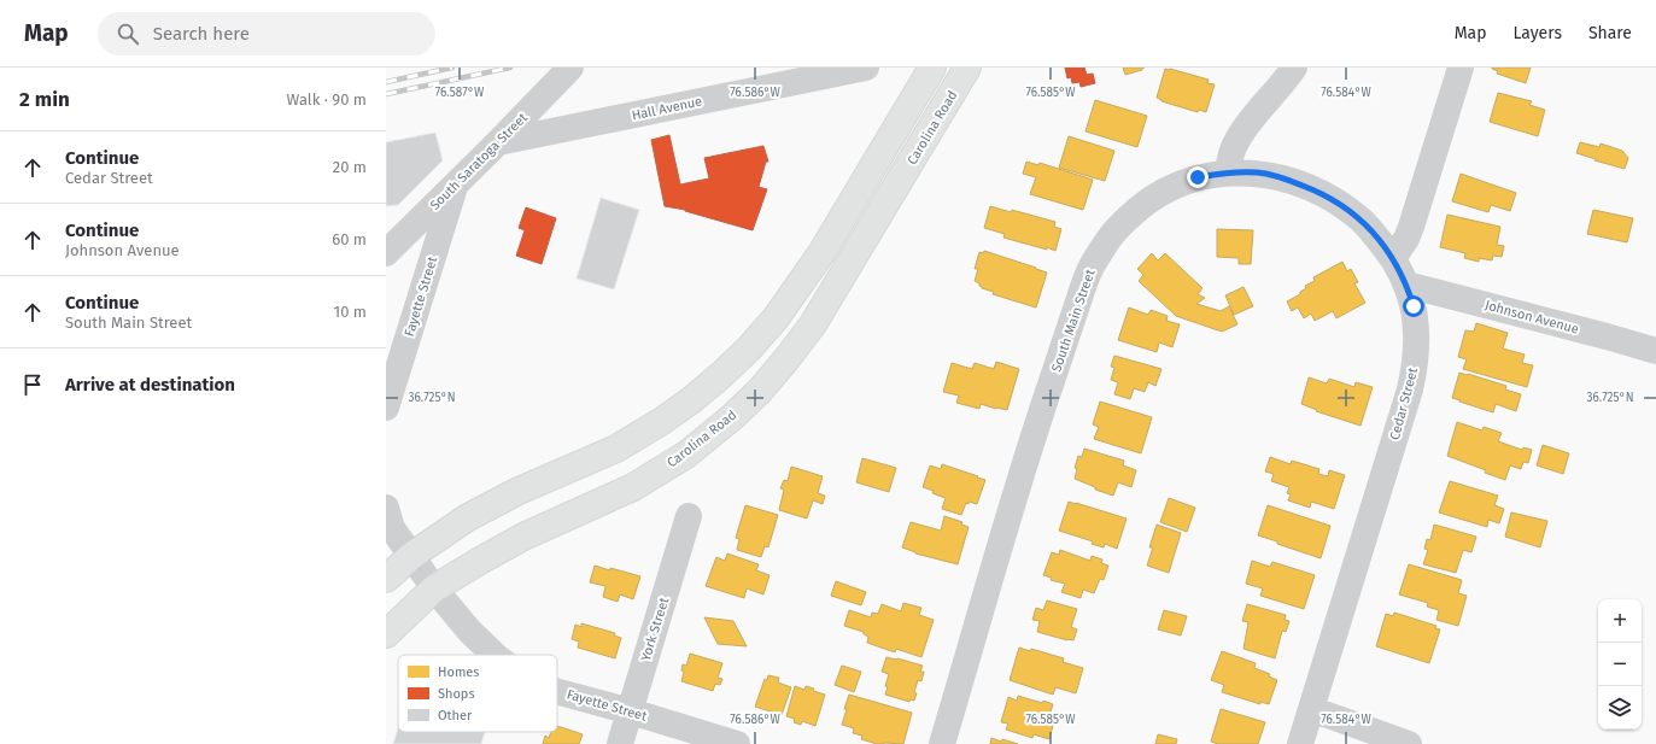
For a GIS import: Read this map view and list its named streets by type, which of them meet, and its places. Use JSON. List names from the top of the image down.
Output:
{
  "streets": {
    "main road": ["Carolina Road"],
    "street": [
      "Hall Avenue",
      "South Saratoga Street",
      "Fayette Street",
      "Johnson Avenue",
      "South Main Street",
      "Cedar Street",
      "York Street"
    ]
  },
  "crossings": [
    ["Hall Avenue", "South Saratoga Street"],
    ["Carolina Road", "Fayette Street"],
    ["South Saratoga Street", "Fayette Street"],
    ["Fayette Street", "York Street"],
    ["Johnson Avenue", "Cedar Street"]
  ],
  "legend": ["Homes", "Shops", "Other"],
  "page": {
    "header": "Map",
    "search": "Search here",
    "nav": ["Map", "Layers", "Share"],
    "heading": ["2 min", "Walk · 90 m"],
    "list": [
      ["Continue", "Cedar Street", "20 m"],
      ["Continue", "Johnson Avenue", "60 m"],
      ["Continue", "South Main Street", "10 m"],
      "Arrive at destination"
    ],
    "map_buttons": ["+", "−"]
  },
  "coordinates": [
    "76.587°W",
    "76.586°W",
    "76.585°W",
    "76.584°W",
    "36.725°N"
  ]
}
